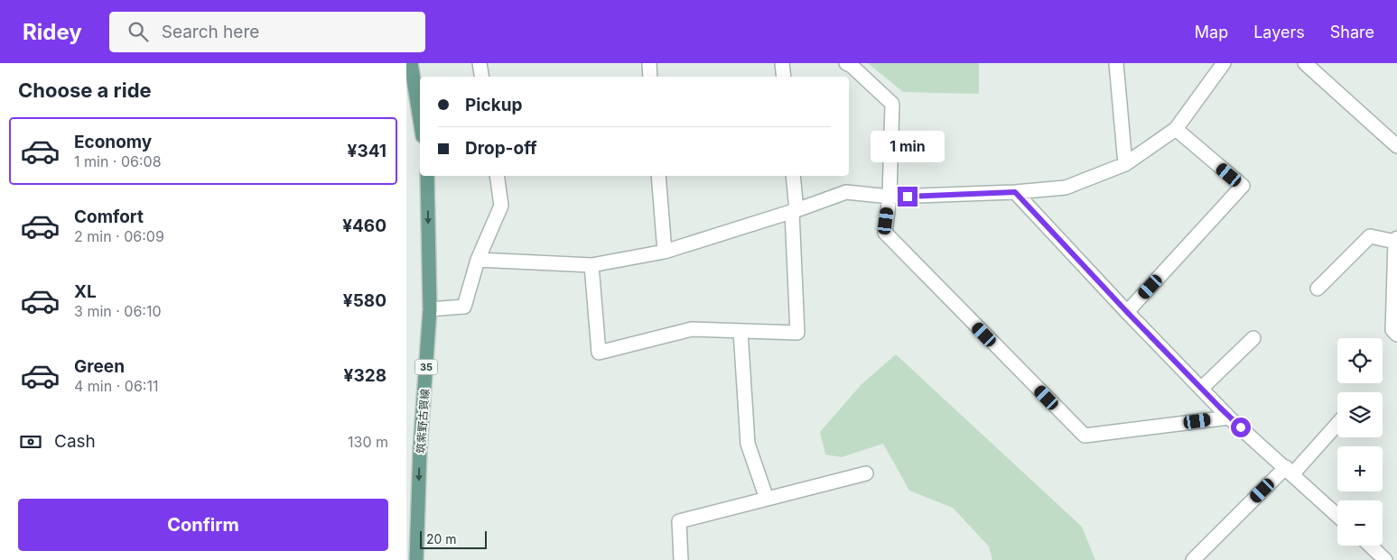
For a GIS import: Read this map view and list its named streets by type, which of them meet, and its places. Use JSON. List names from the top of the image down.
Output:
{
  "streets": {
    "main road": ["35", "筑紫野古賀線"]
  },
  "one_way": ["筑紫野古賀線"],
  "scale_bar": "20 m",
  "page": {
    "header": "Ridey",
    "search": "Search here",
    "nav": ["Map", "Layers", "Share"],
    "heading": "Choose a ride",
    "banner": ["Pickup", "Drop-off"],
    "list": [
      {
        "name": "Economy",
        "note": "1 min · 06:08",
        "value": "¥341"
      },
      {
        "name": "Comfort",
        "note": "2 min · 06:09",
        "value": "¥460"
      },
      {
        "name": "XL",
        "note": "3 min · 06:10",
        "value": "¥580"
      },
      {
        "name": "Green",
        "note": "4 min · 06:11",
        "value": "¥328"
      }
    ],
    "bubble": "1 min",
    "map_buttons": ["+", "−"],
    "pay": ["Cash", "130 m"],
    "buttons": "Confirm",
    "scale": "20 m"
  }
}
